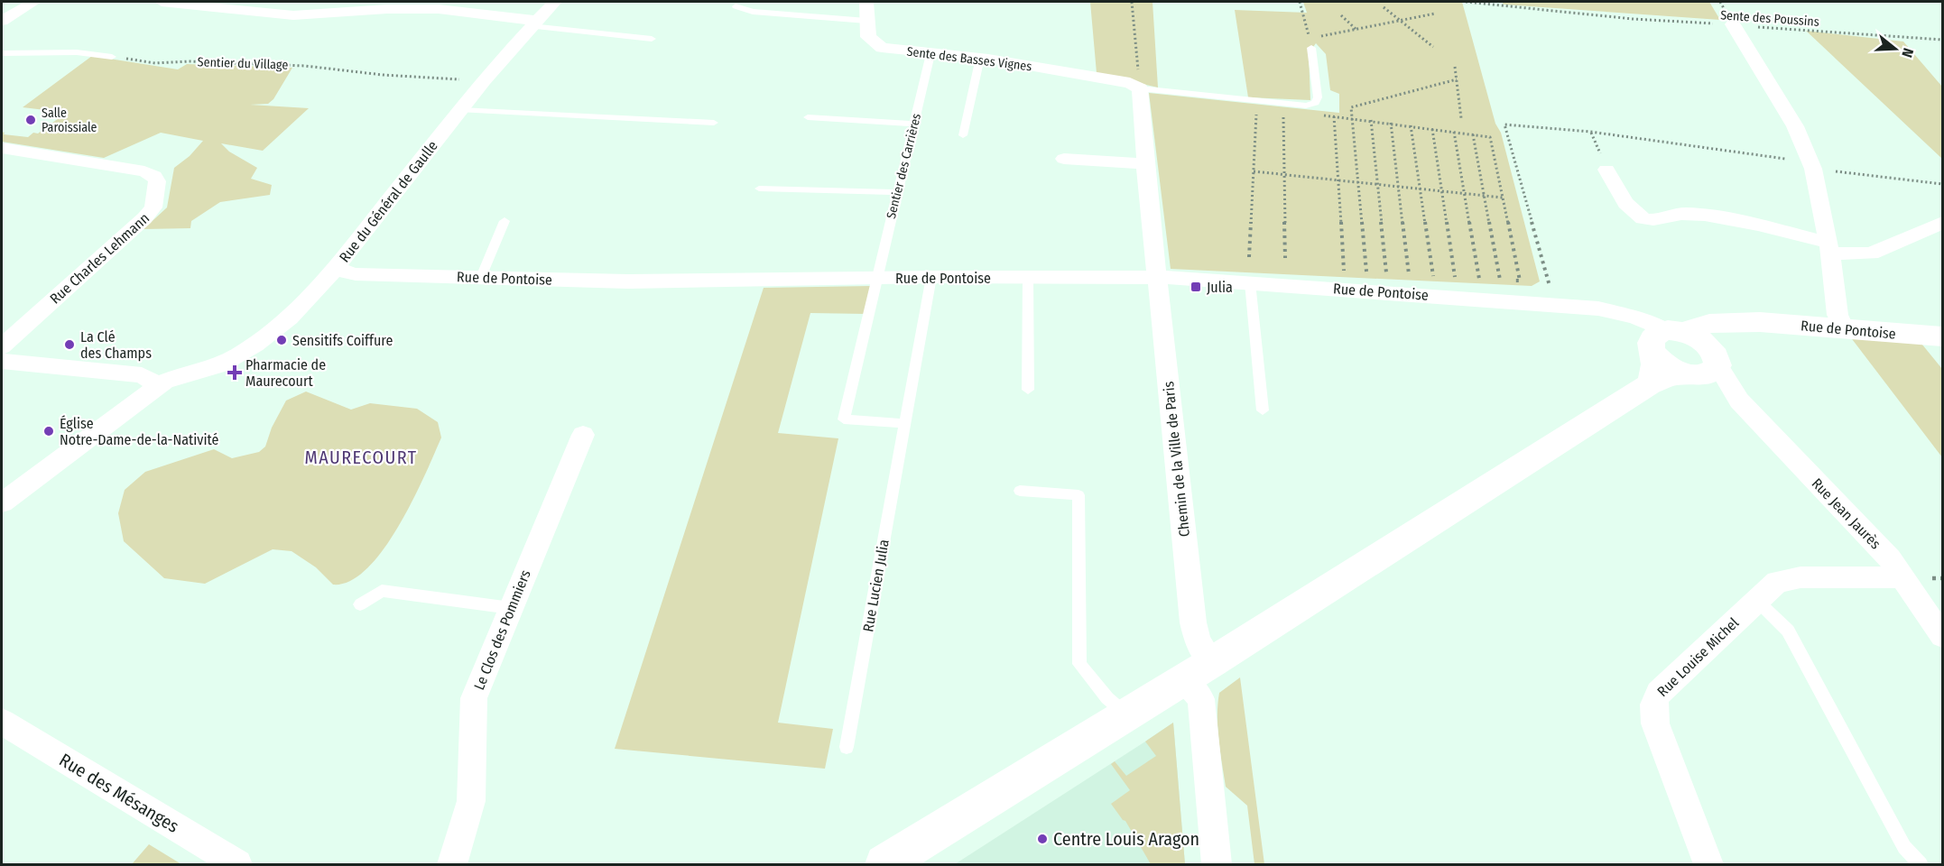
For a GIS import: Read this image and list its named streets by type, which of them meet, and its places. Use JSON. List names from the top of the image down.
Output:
{
  "streets": {
    "main road": ["Rue de Pontoise"],
    "street": [
      "Sente des Basses Vignes",
      "Rue du Général de Gaulle",
      "Rue Charles Lehmann",
      "Chemin de la Ville de Paris",
      "Rue Jean Jaurès",
      "Le Clos des Pommiers",
      "Rue Louise Michel",
      "Rue des Mésanges"
    ],
    "lane": ["Sentier des Carrières", "Rue Lucien Julia"],
    "path": ["Sente des Poussins", "Sentier du Village"]
  },
  "crossings": [
    ["Sente des Basses Vignes", "Sentier des Carrières"],
    ["Sentier du Village", "Rue du Général de Gaulle"],
    ["Sentier des Carrières", "Rue de Pontoise"],
    ["Rue du Général de Gaulle", "Rue de Pontoise"],
    ["Rue de Pontoise", "Chemin de la Ville de Paris"],
    ["Rue de Pontoise", "Rue Jean Jaurès"],
    ["Rue de Pontoise", "Rue Lucien Julia"],
    ["Rue Jean Jaurès", "Rue Louise Michel"]
  ],
  "districts": ["MAURECOURT"],
  "places": {
    "other": [
      "Salle Paroissiale",
      "Sensitifs Coiffure",
      "La Clé des Champs",
      "Église Notre-Dame-de-la-Nativité",
      "Centre Louis Aragon"
    ],
    "transit": ["Julia"],
    "health": ["Pharmacie de Maurecourt"]
  },
  "north": "right"
}
